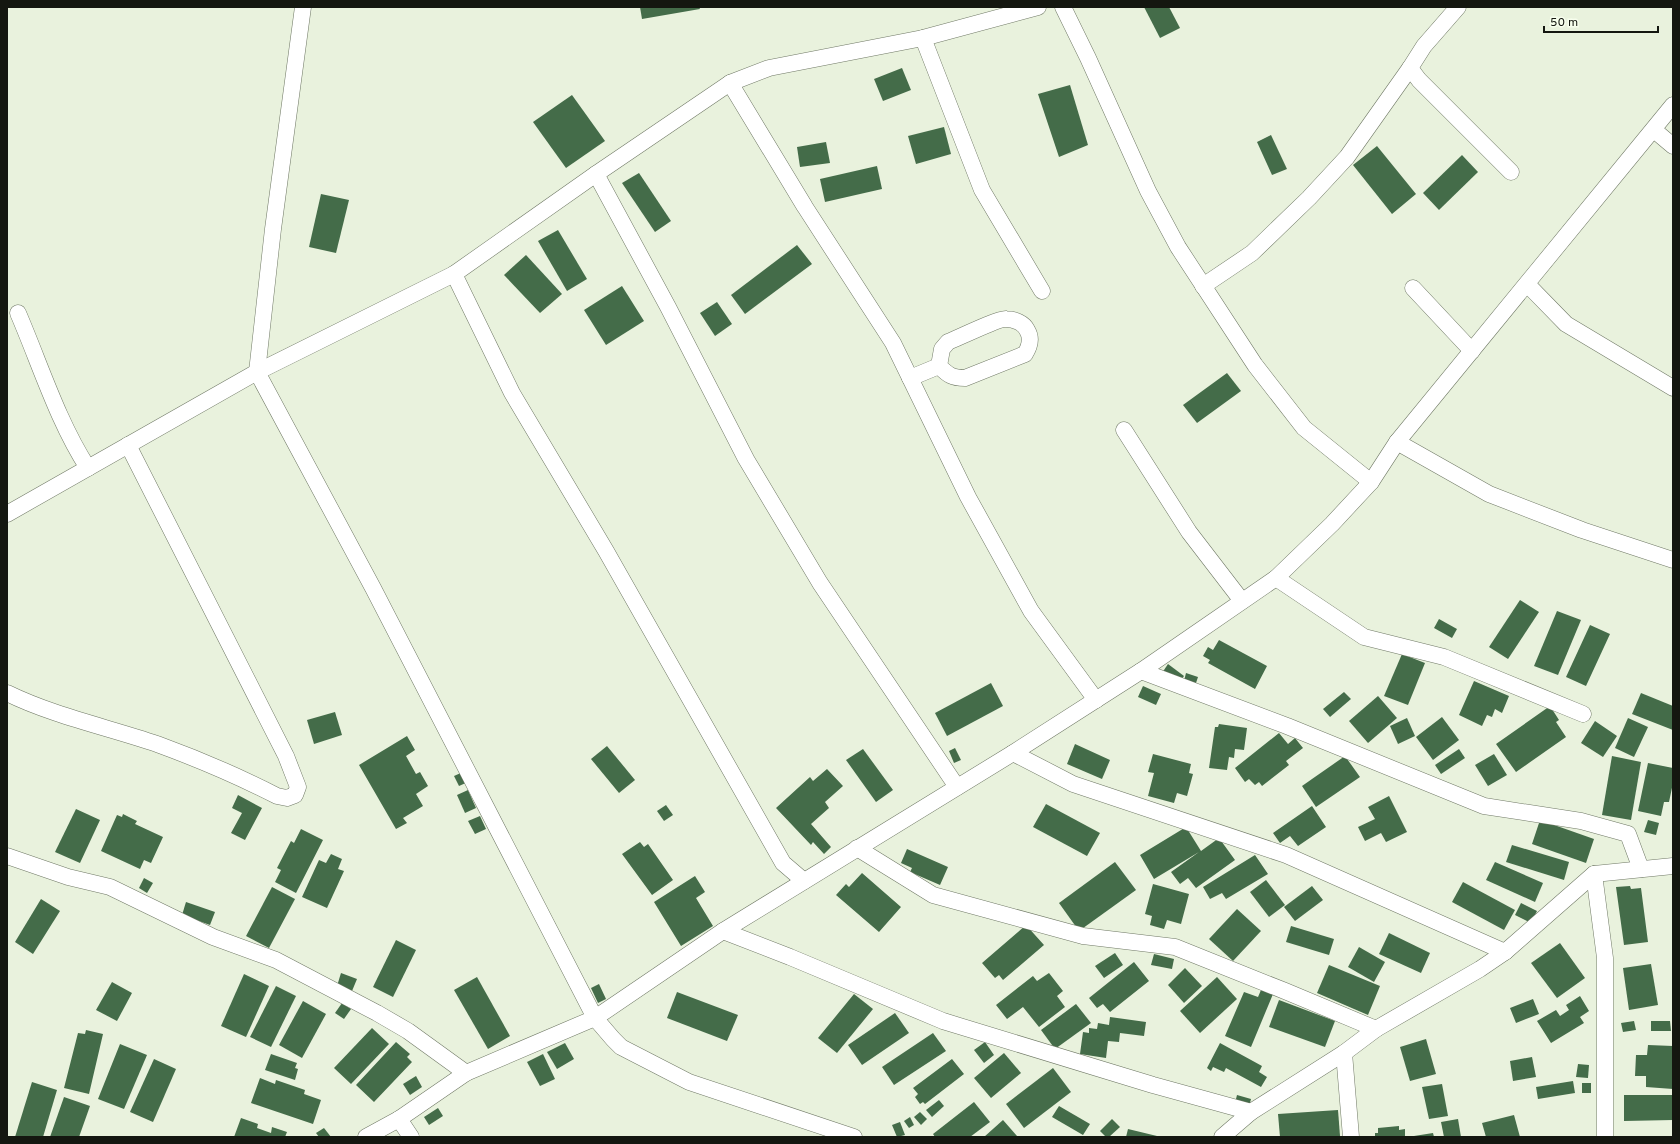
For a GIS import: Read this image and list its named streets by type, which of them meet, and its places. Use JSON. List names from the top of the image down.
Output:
{
  "scale_bar": "50 m"
}
